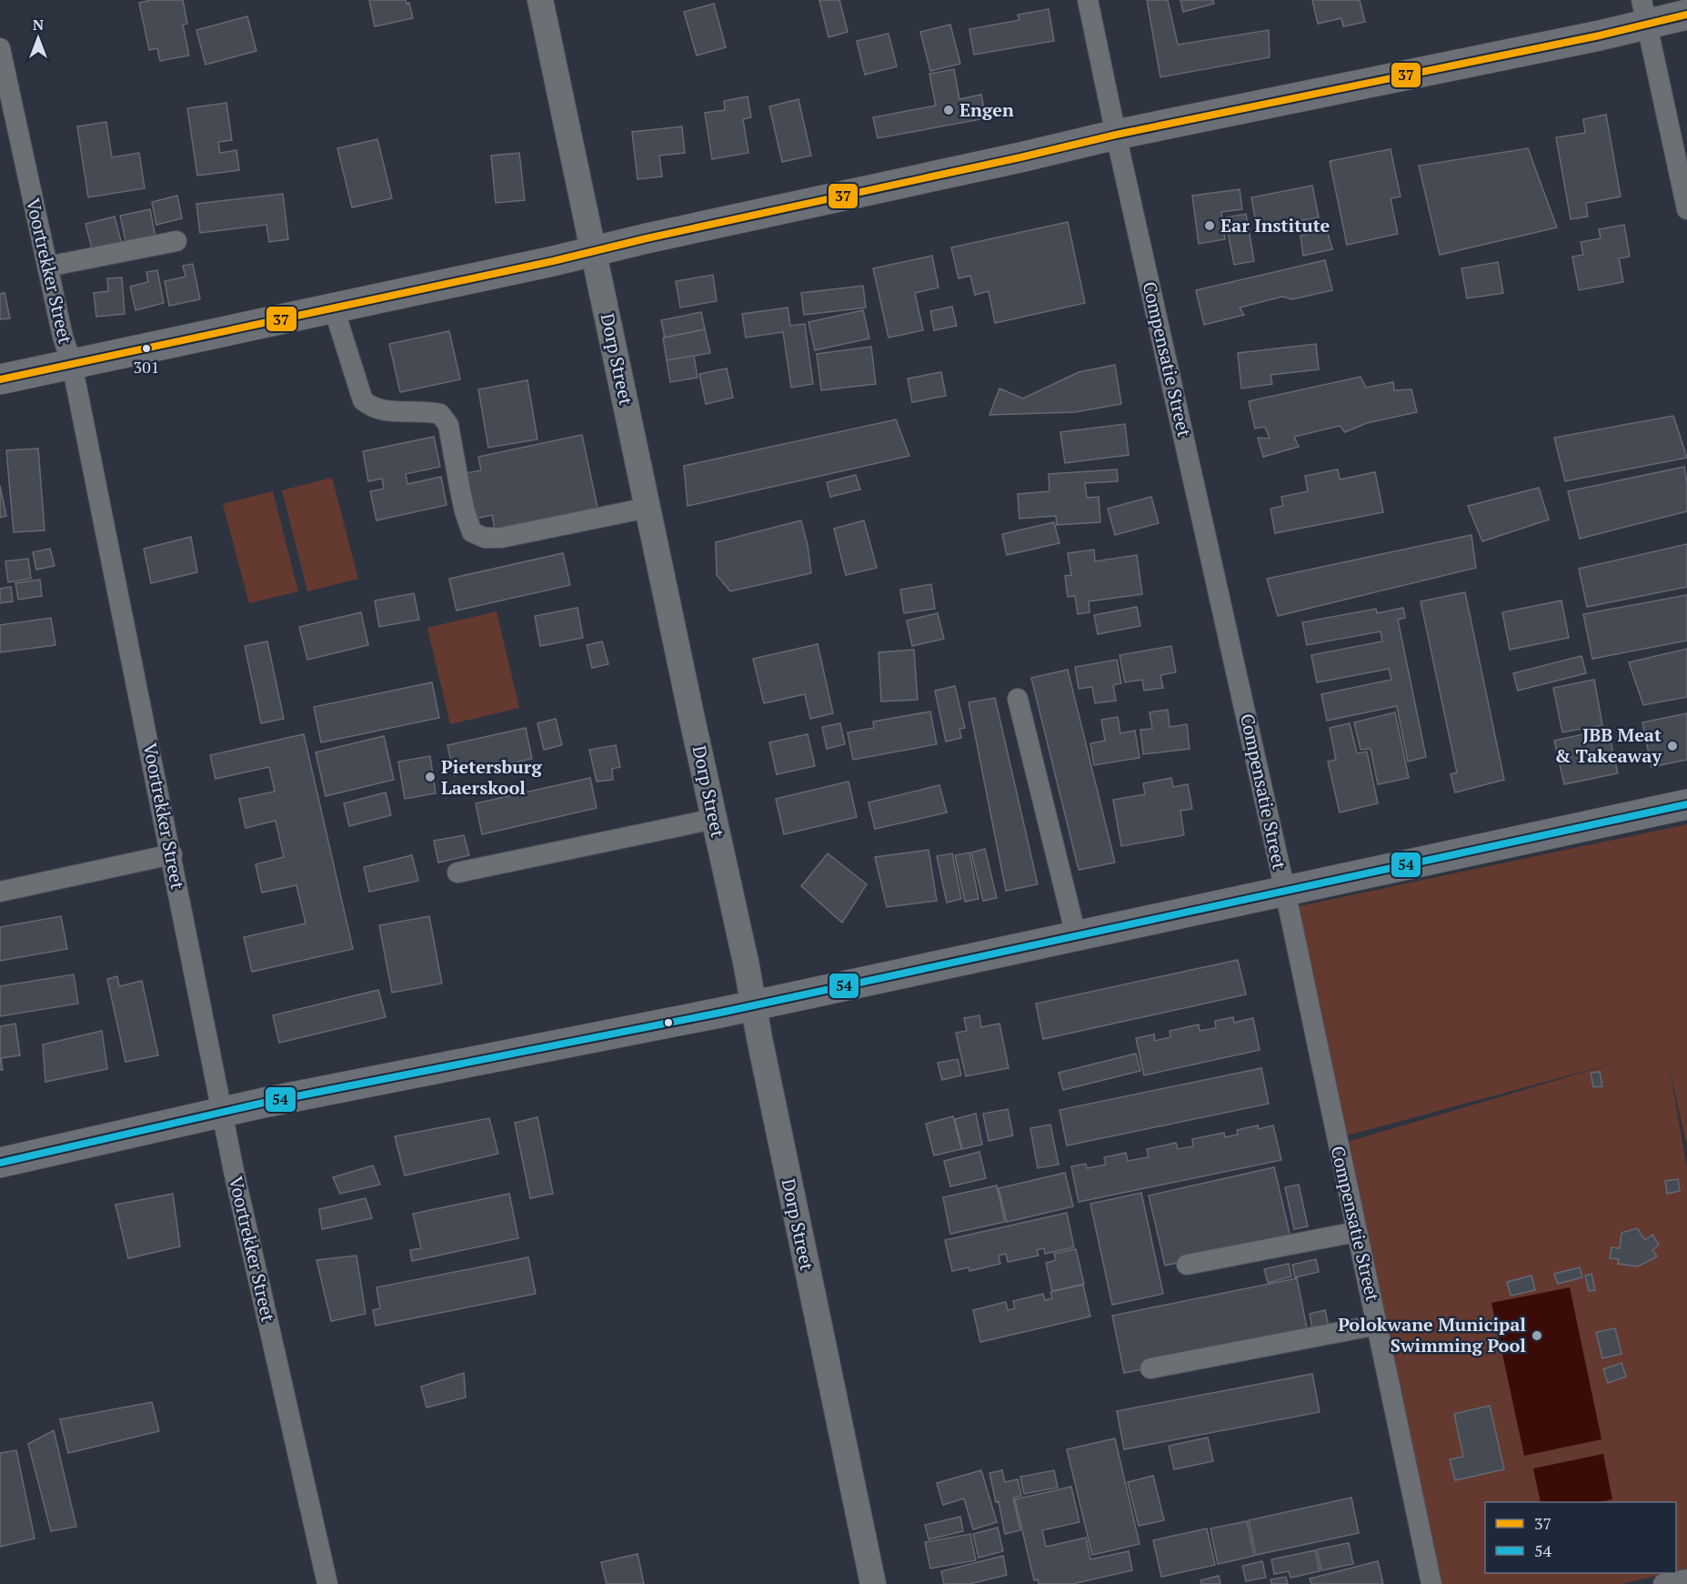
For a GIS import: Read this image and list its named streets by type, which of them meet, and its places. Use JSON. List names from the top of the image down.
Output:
{
  "streets": {
    "street": ["Voortrekker Street", "Dorp Street", "Compensatie Street"]
  },
  "places": [
    "Engen",
    "Ear Institute",
    "301",
    "JBB Meat & Takeaway",
    "Pietersburg Laerskool",
    "Polokwane Municipal Swimming Pool"
  ],
  "lines": ["transit line 37", "transit line 54"],
  "legend": ["37", "54"],
  "north": "top"
}
